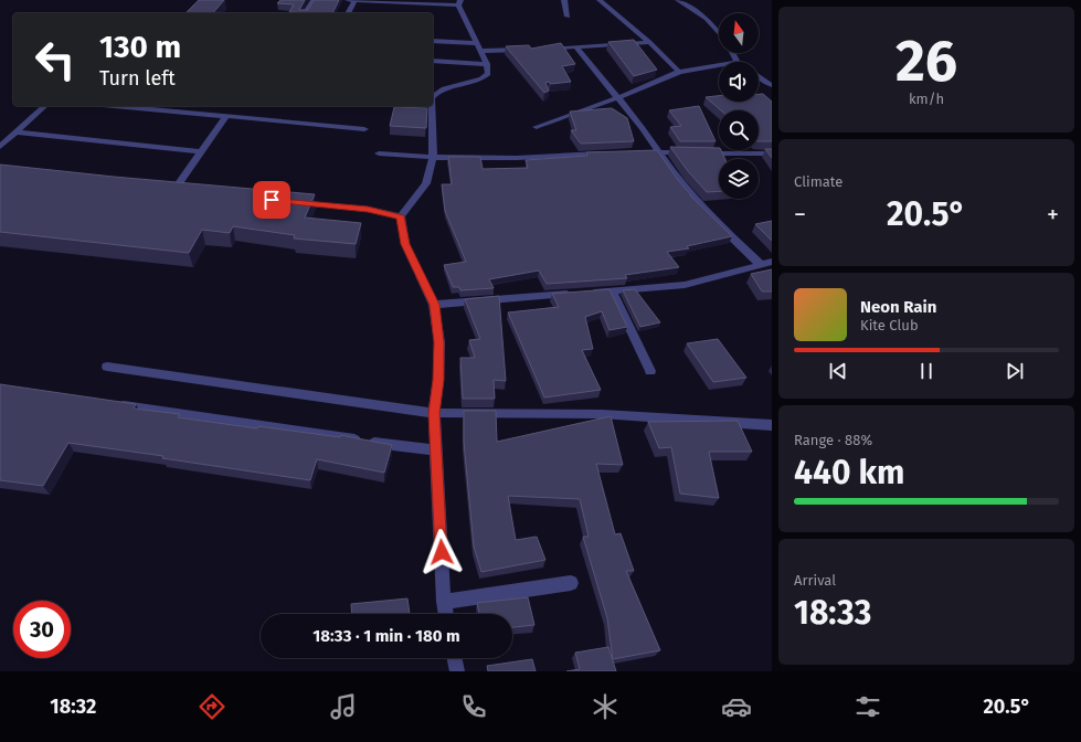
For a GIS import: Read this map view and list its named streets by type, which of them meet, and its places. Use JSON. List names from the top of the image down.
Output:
{
  "north": "top",
  "page": {
    "tile": [
      ["26", "km/h"],
      "Climate",
      ["Range · 88%", "440 km"],
      ["Arrival", "18:33"]
    ],
    "turn": ["130 m", "Turn left"],
    "heat": ["−", "20.5°", "+"],
    "song": ["Neon Rain", "Kite Club"],
    "limit": "30",
    "trip": "18:33 · 1 min · 180 m",
    "tabs": ["18:32", "20.5°"]
  }
}
